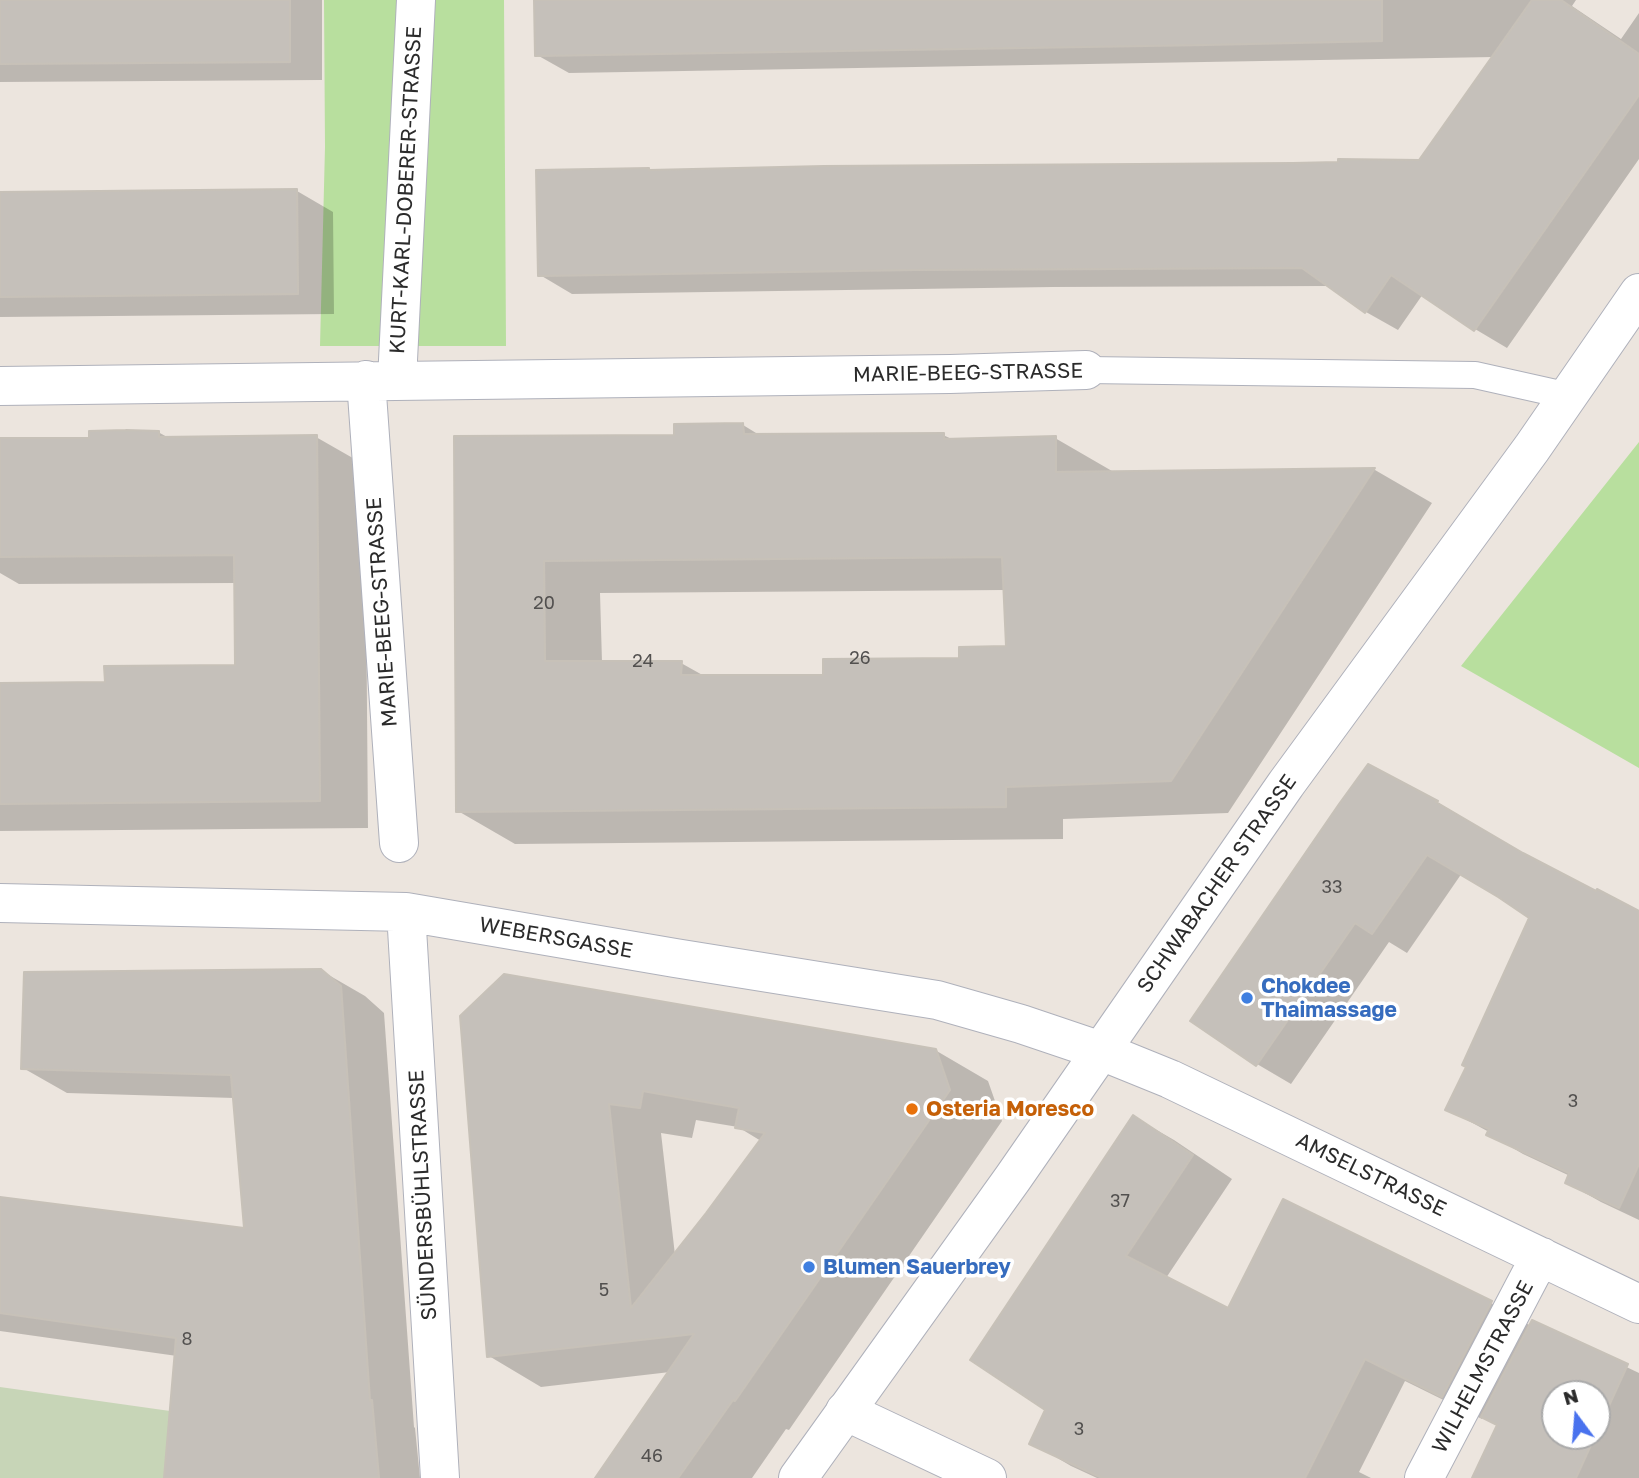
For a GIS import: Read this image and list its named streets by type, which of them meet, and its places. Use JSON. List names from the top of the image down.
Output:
{
  "streets": {
    "street": [
      "KURT-KARL-DOBERER-STRASSE",
      "MARIE-BEEG-STRASSE",
      "SCHWABACHER STRASSE",
      "WEBERSGASSE",
      "AMSELSTRASSE",
      "SÜNDERSBÜHLSTRASSE",
      "WILHELMSTRASSE"
    ]
  },
  "crossings": [
    ["KURT-KARL-DOBERER-STRASSE", "MARIE-BEEG-STRASSE"],
    ["MARIE-BEEG-STRASSE", "SCHWABACHER STRASSE"],
    ["SCHWABACHER STRASSE", "WEBERSGASSE"],
    ["SCHWABACHER STRASSE", "AMSELSTRASSE"],
    ["WEBERSGASSE", "AMSELSTRASSE"],
    ["WEBERSGASSE", "SÜNDERSBÜHLSTRASSE"],
    ["AMSELSTRASSE", "WILHELMSTRASSE"]
  ],
  "places": ["Chokdee Thaimassage", "Osteria Moresco", "Blumen Sauerbrey"],
  "house_numbers": [
    "20",
    "26",
    "24",
    "33",
    "3",
    "37",
    "5",
    "8",
    "3",
    "46"
  ],
  "north": "top"
}
